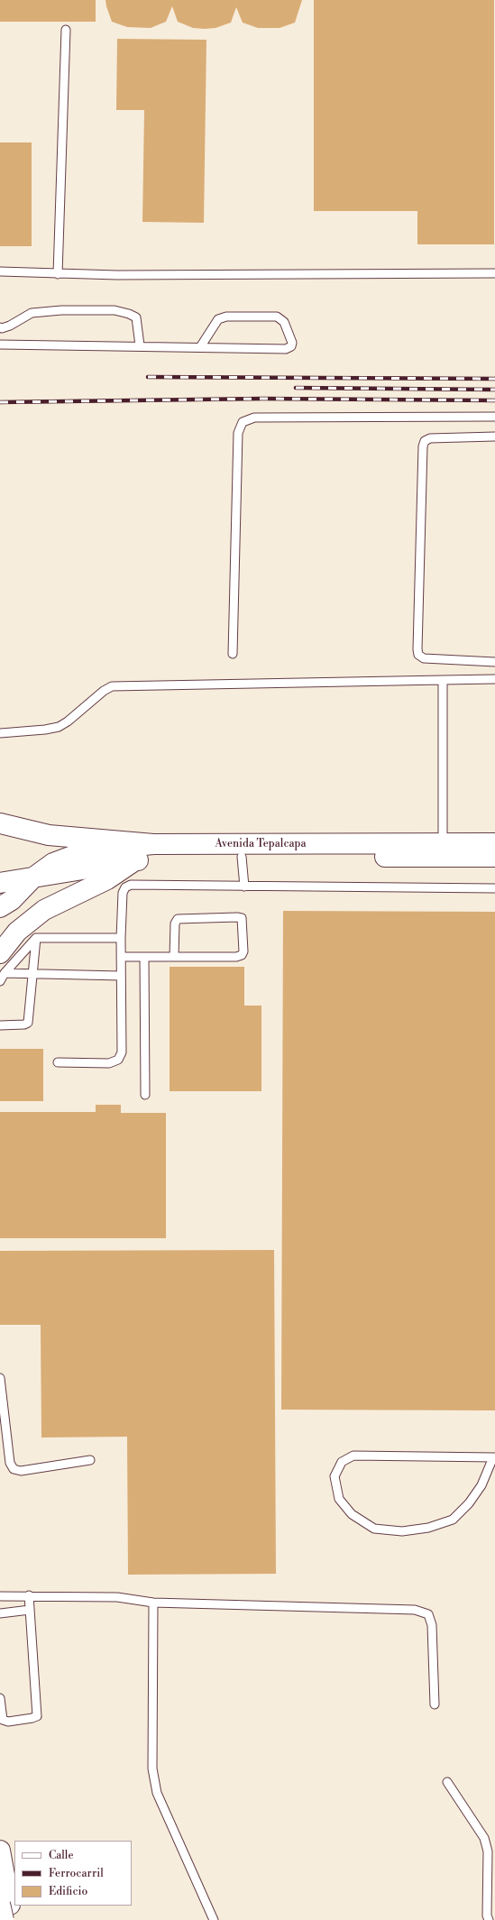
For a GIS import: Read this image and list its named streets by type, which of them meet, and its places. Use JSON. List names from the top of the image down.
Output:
{
  "streets": {
    "main road": ["Avenida Tepalcapa"]
  },
  "legend": ["Calle", "Ferrocarril", "Edificio"]
}
